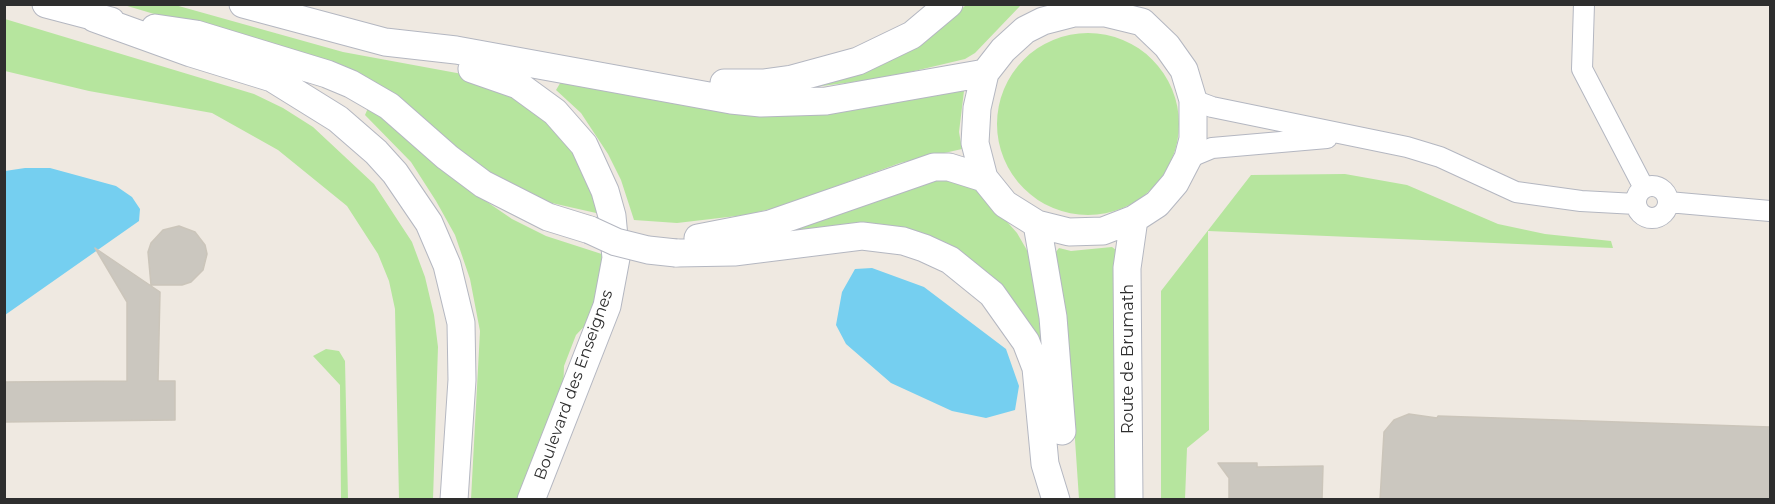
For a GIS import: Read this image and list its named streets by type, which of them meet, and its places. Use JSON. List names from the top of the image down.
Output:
{
  "streets": {
    "main road": ["Route de Brumath", "Boulevard des Enseignes"]
  }
}
